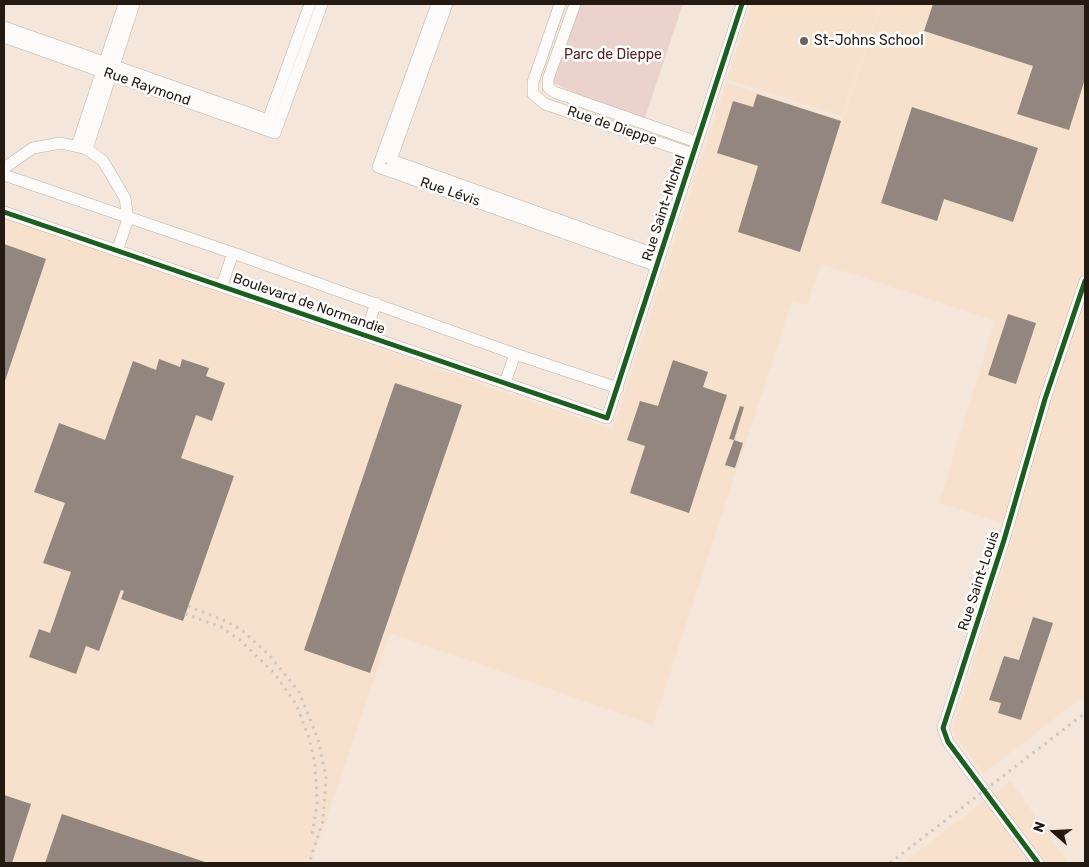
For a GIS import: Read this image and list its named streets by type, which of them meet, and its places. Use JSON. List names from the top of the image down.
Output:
{
  "streets": {
    "street": [
      "Rue Raymond",
      "Rue de Dieppe",
      "Rue Lévis",
      "Rue Saint-Michel",
      "Boulevard de Normandie",
      "Rue Saint-Louis"
    ]
  },
  "crossings": [
    ["Rue de Dieppe", "Rue Saint-Michel"],
    ["Rue Lévis", "Rue Saint-Michel"],
    ["Rue Saint-Michel", "Boulevard de Normandie"]
  ],
  "parks": ["Parc de Dieppe"],
  "places": ["St-Johns School"],
  "north": "left"
}
